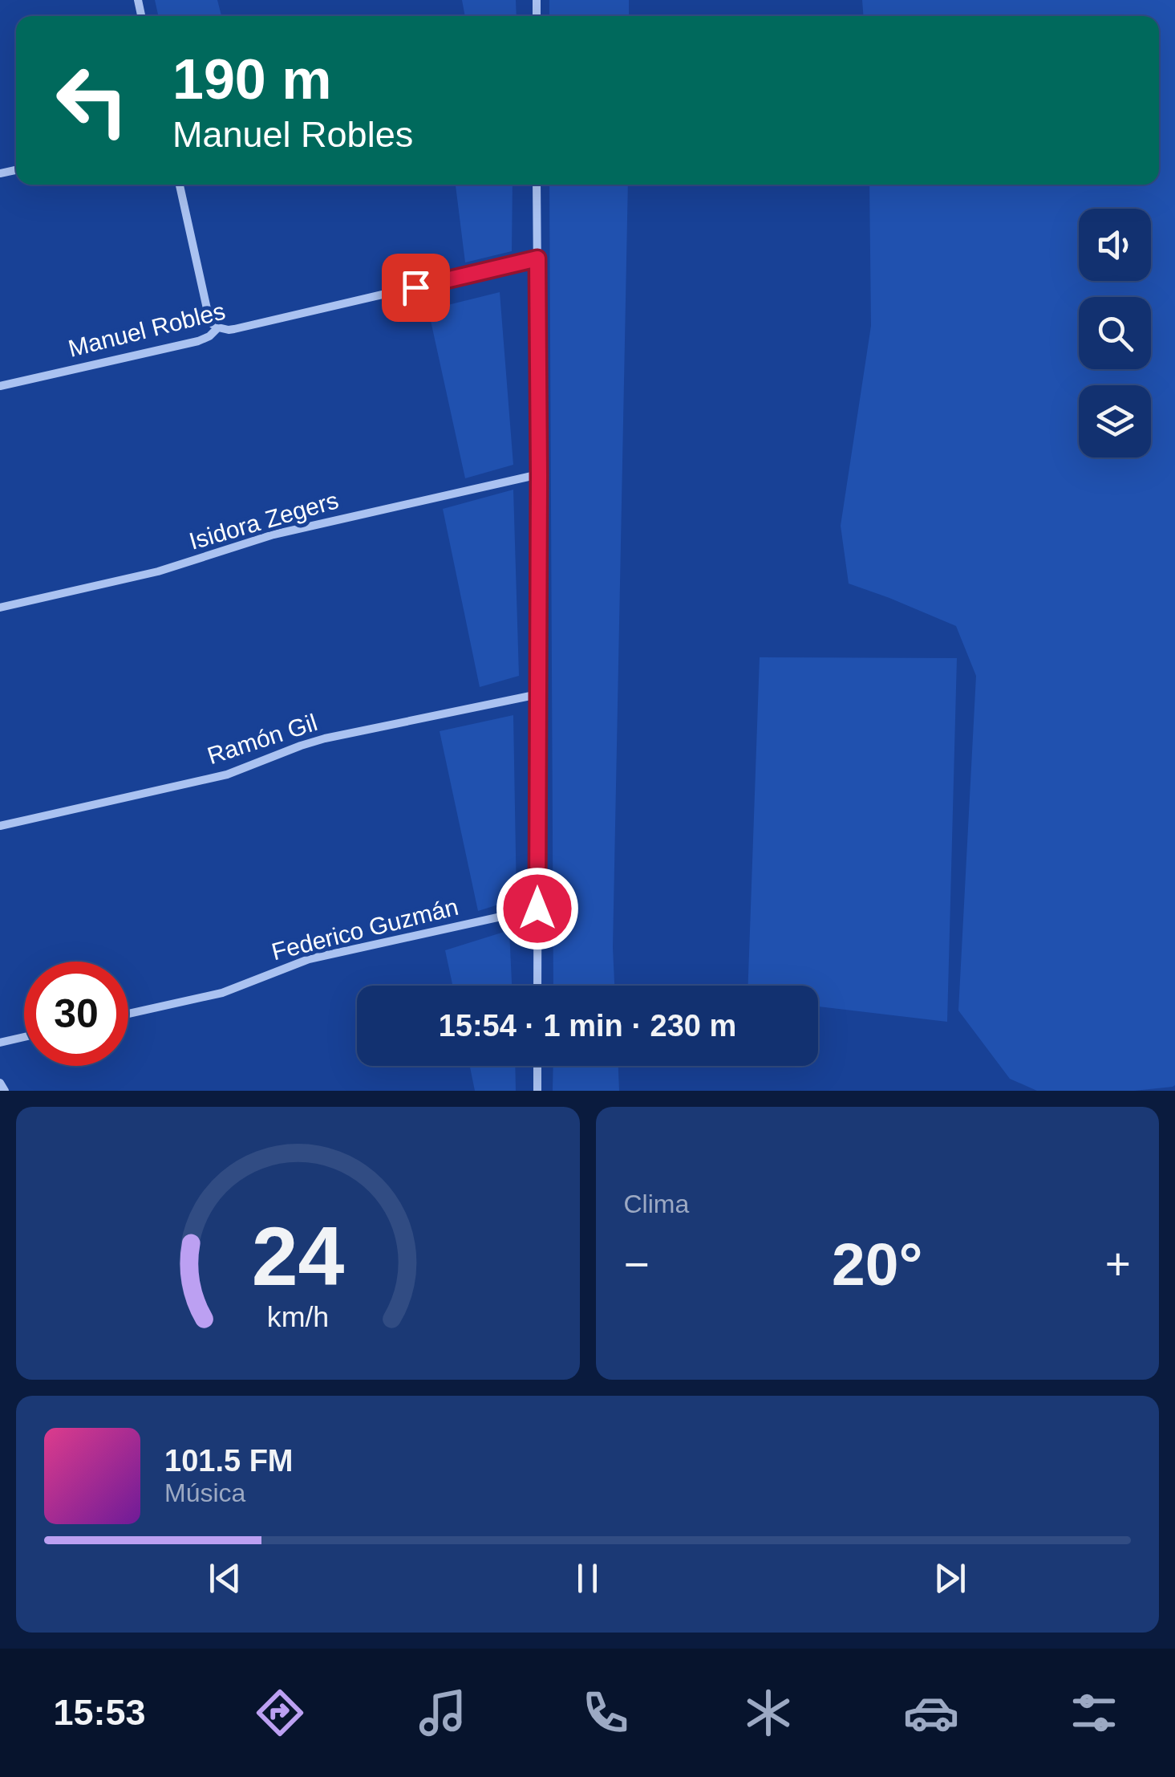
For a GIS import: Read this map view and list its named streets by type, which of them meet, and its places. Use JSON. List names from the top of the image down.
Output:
{
  "streets": {
    "street": [
      "Manuel Robles",
      "Isidora Zegers",
      "Ramón Gil",
      "Federico Guzmán"
    ]
  },
  "page": {
    "turn": ["190 m", "Manuel Robles"],
    "limit": "30",
    "trip": "15:54 · 1 min · 230 m",
    "tile": "Clima",
    "heat": ["−", "20°", "+"],
    "song": ["101.5 FM", "Música"],
    "tabs": "15:53",
    "gauge": ["24", "km/h"]
  }
}
